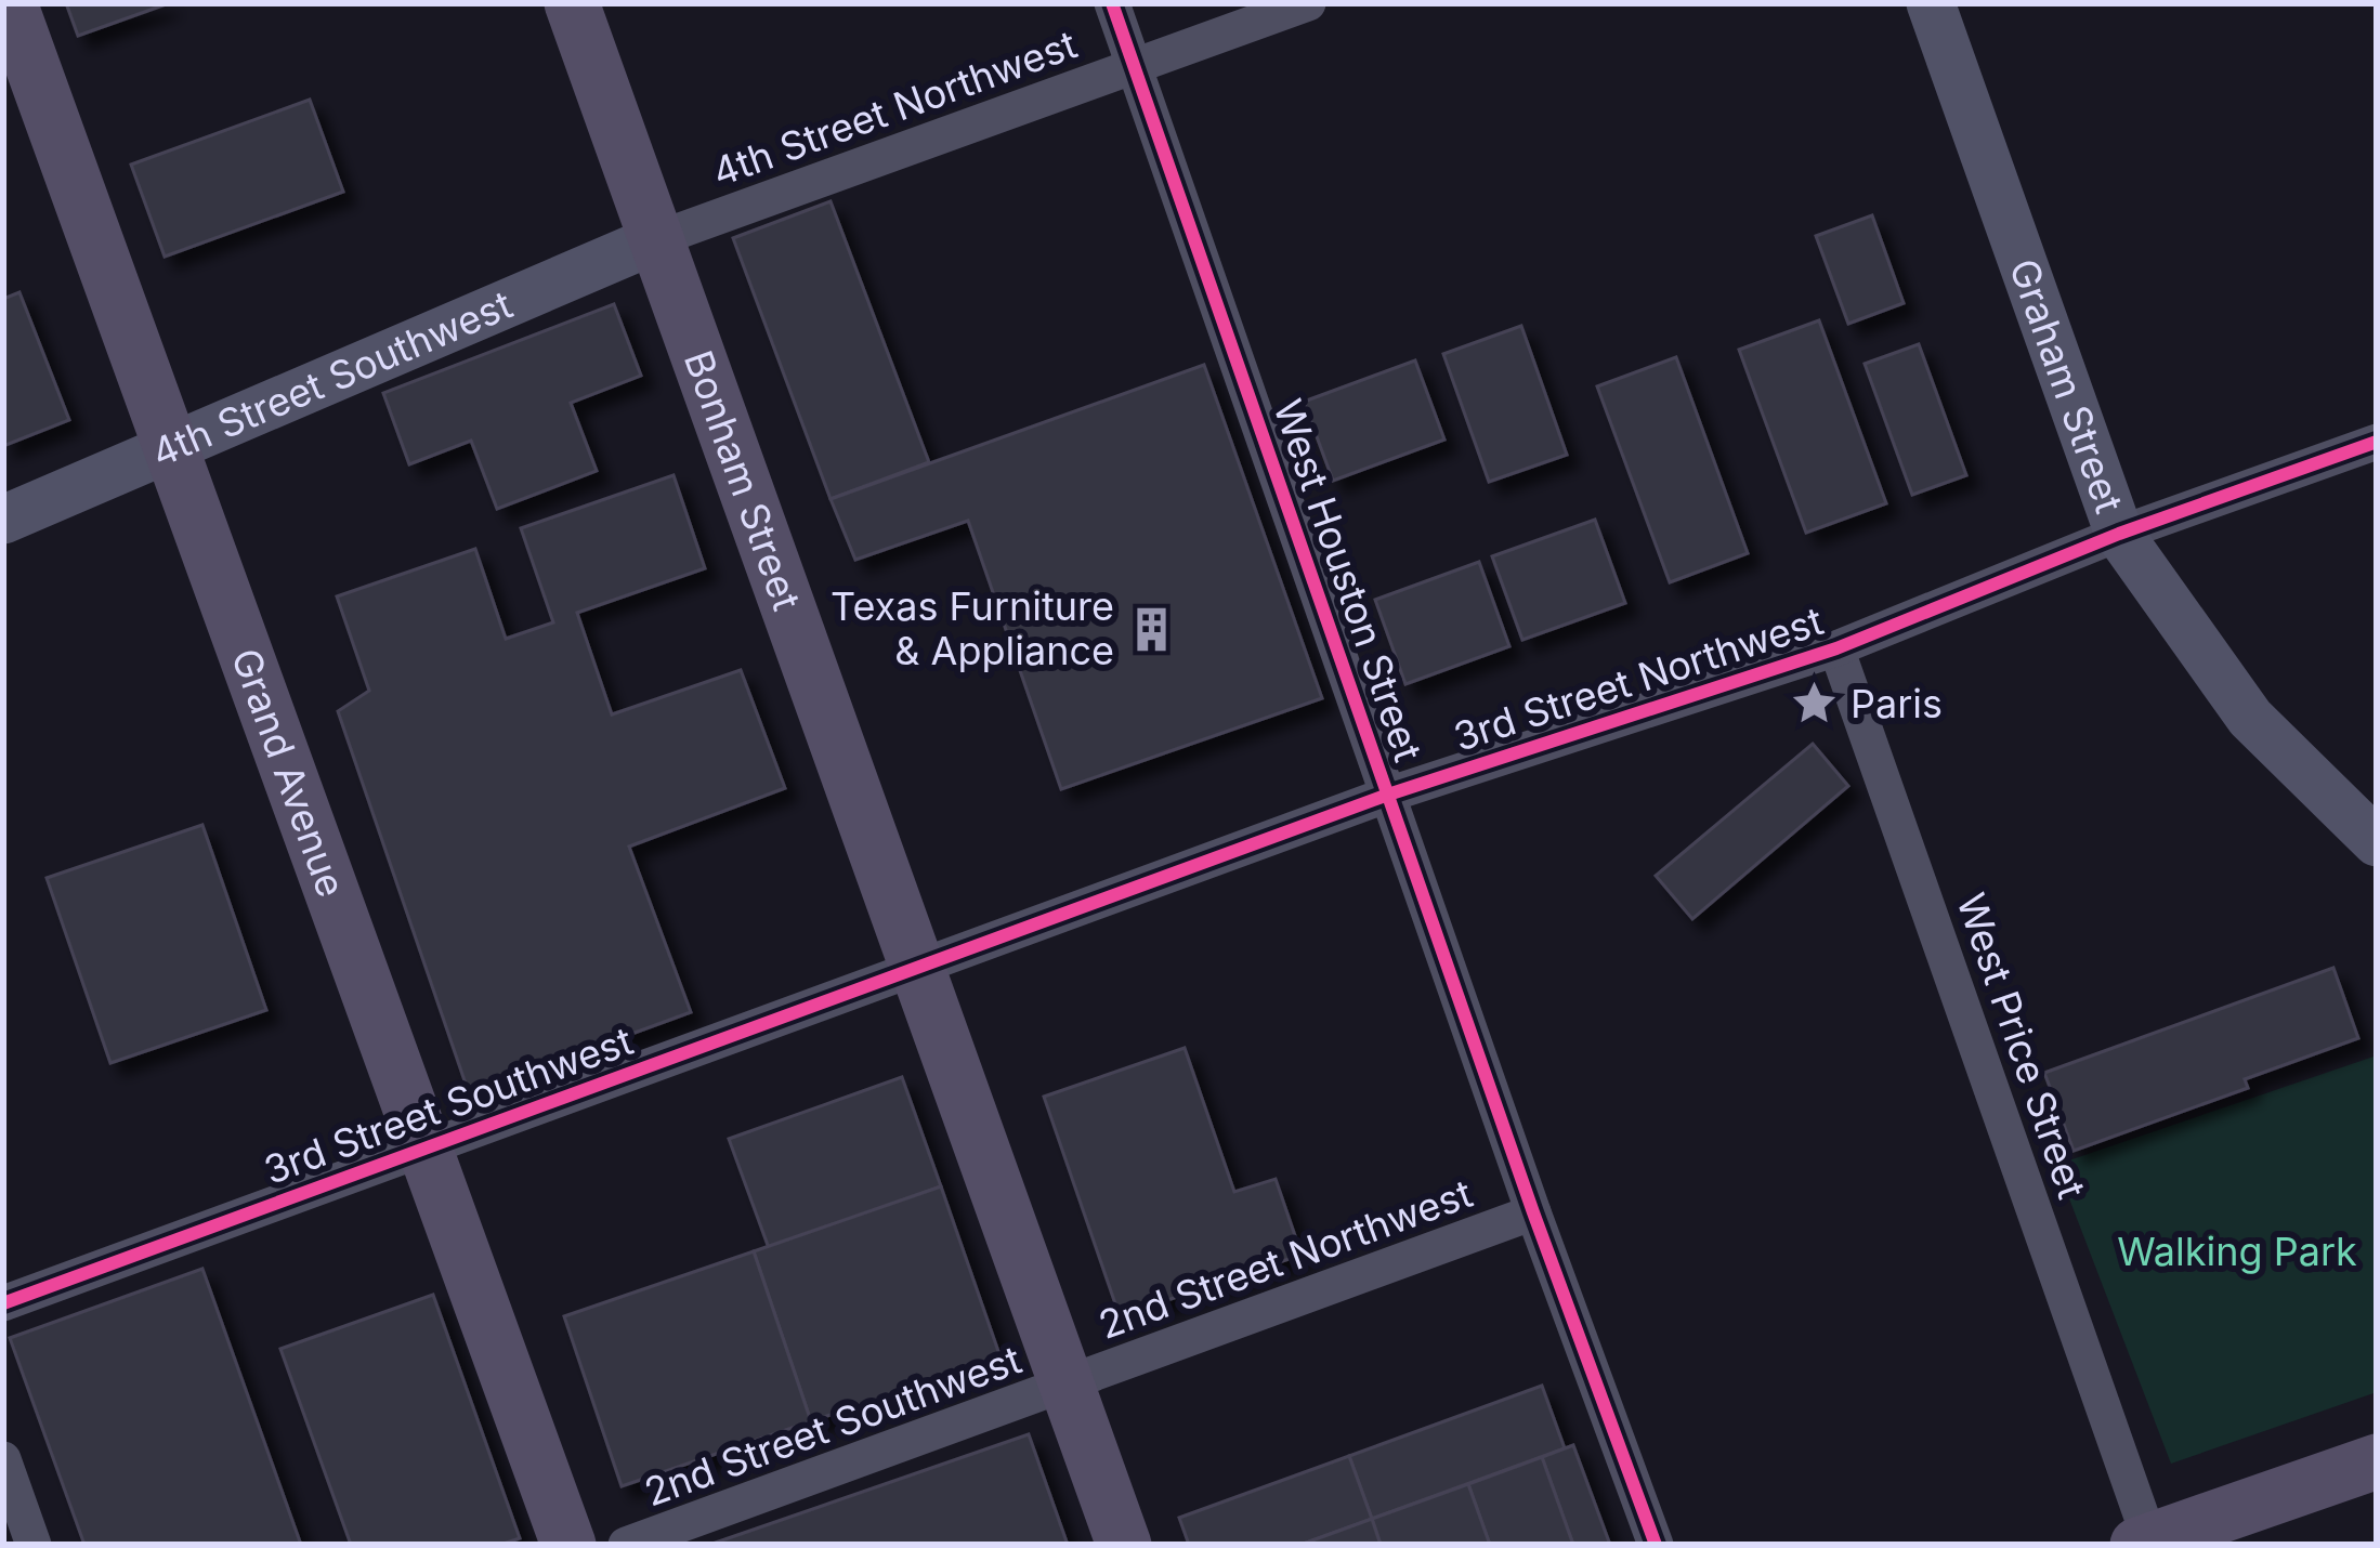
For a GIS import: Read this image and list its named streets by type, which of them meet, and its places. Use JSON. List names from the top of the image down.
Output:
{
  "streets": {
    "main road": ["Bonham Street", "Grand Avenue"],
    "street": [
      "4th Street Northwest",
      "4th Street Southwest",
      "Graham Street",
      "West Houston Street",
      "3rd Street Northwest",
      "West Price Street",
      "3rd Street Southwest",
      "2nd Street Northwest",
      "2nd Street Southwest"
    ]
  },
  "crossings": [
    ["4th Street Northwest", "4th Street Southwest"],
    ["4th Street Northwest", "Bonham Street"],
    ["4th Street Northwest", "West Houston Street"],
    ["4th Street Southwest", "Bonham Street"],
    ["4th Street Southwest", "Grand Avenue"],
    ["Graham Street", "3rd Street Northwest"],
    ["Bonham Street", "3rd Street Northwest"],
    ["Bonham Street", "3rd Street Southwest"],
    ["Bonham Street", "2nd Street Northwest"],
    ["Bonham Street", "2nd Street Southwest"],
    ["West Houston Street", "3rd Street Northwest"],
    ["West Houston Street", "2nd Street Northwest"],
    ["3rd Street Northwest", "West Price Street"],
    ["3rd Street Northwest", "3rd Street Southwest"],
    ["Grand Avenue", "3rd Street Southwest"],
    ["2nd Street Northwest", "2nd Street Southwest"]
  ],
  "parks": ["Walking Park"],
  "places": {
    "building": ["Texas Furniture & Appliance"],
    "place": ["Paris"]
  }
}
